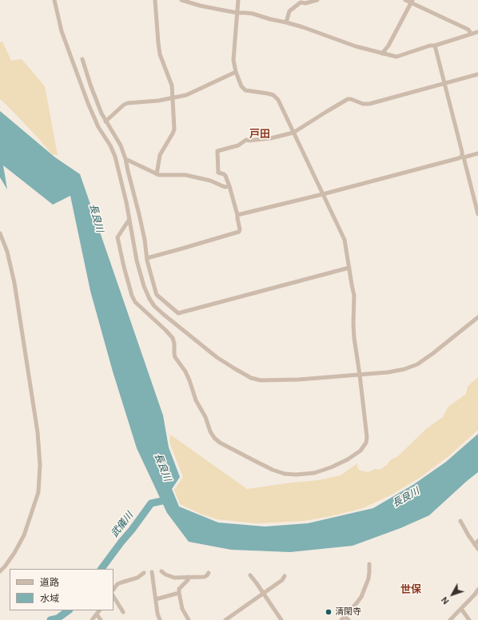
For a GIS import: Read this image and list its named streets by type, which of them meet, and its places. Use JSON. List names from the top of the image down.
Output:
{
  "districts": ["戸田", "世保"],
  "water": ["長良川", "武儀川"],
  "places": ["清閑寺"],
  "legend": ["道路", "水域"],
  "north": "bottom left"
}
